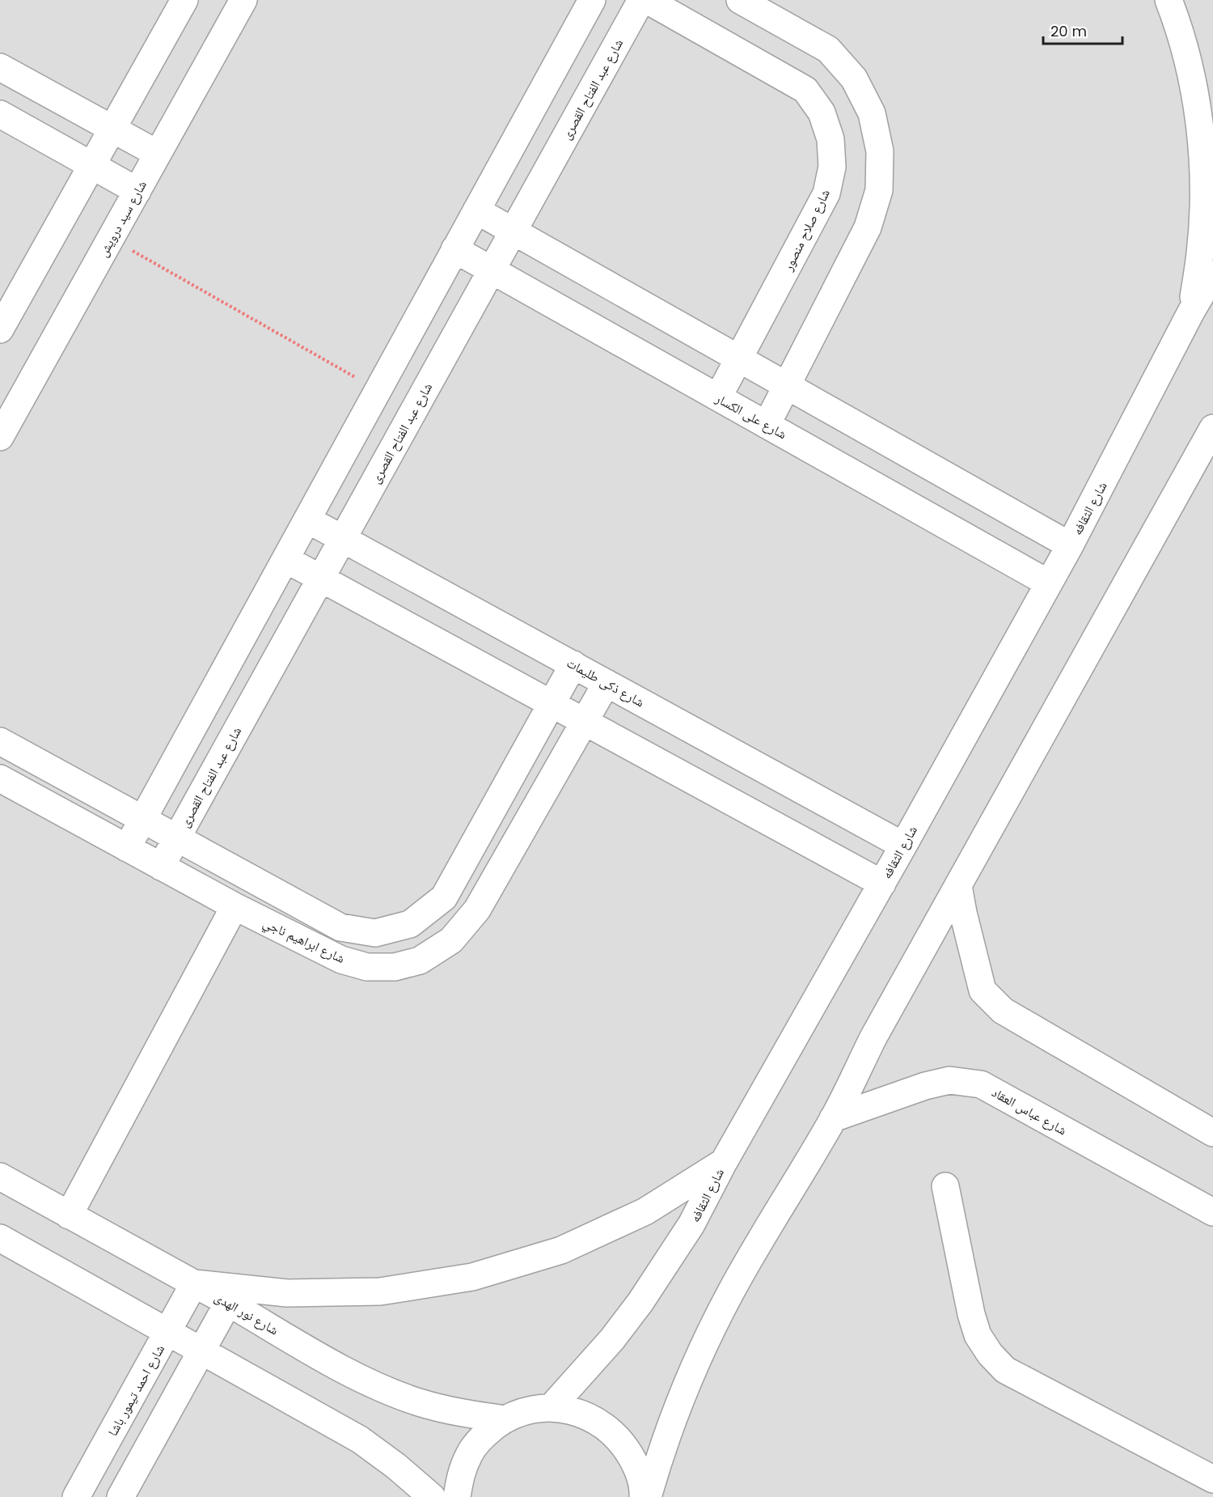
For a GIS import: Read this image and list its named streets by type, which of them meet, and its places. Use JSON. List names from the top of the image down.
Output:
{
  "streets": {
    "street": [
      "شارع عبد الفتاح القصرى",
      "شارع سيد درويش",
      "شارع صلاح منصور",
      "شارع على الكسار",
      "شارع الثقافه",
      "شارع ذكى طليمات",
      "شارع ابراهيم ناجي",
      "شارع عباس العقاد",
      "شارع نور الهدى",
      "شارع احمد تيمور باشا"
    ]
  },
  "crossings": [
    ["شارع عبد الفتاح القصرى", "شارع على الكسار"],
    ["شارع عبد الفتاح القصرى", "شارع ذكى طليمات"],
    ["شارع عبد الفتاح القصرى", "شارع ابراهيم ناجي"],
    ["شارع صلاح منصور", "شارع على الكسار"],
    ["شارع على الكسار", "شارع الثقافه"],
    ["شارع الثقافه", "شارع ذكى طليمات"],
    ["شارع ذكى طليمات", "شارع ابراهيم ناجي"],
    ["شارع نور الهدى", "شارع احمد تيمور باشا"]
  ],
  "scale_bar": "20 m"
}
